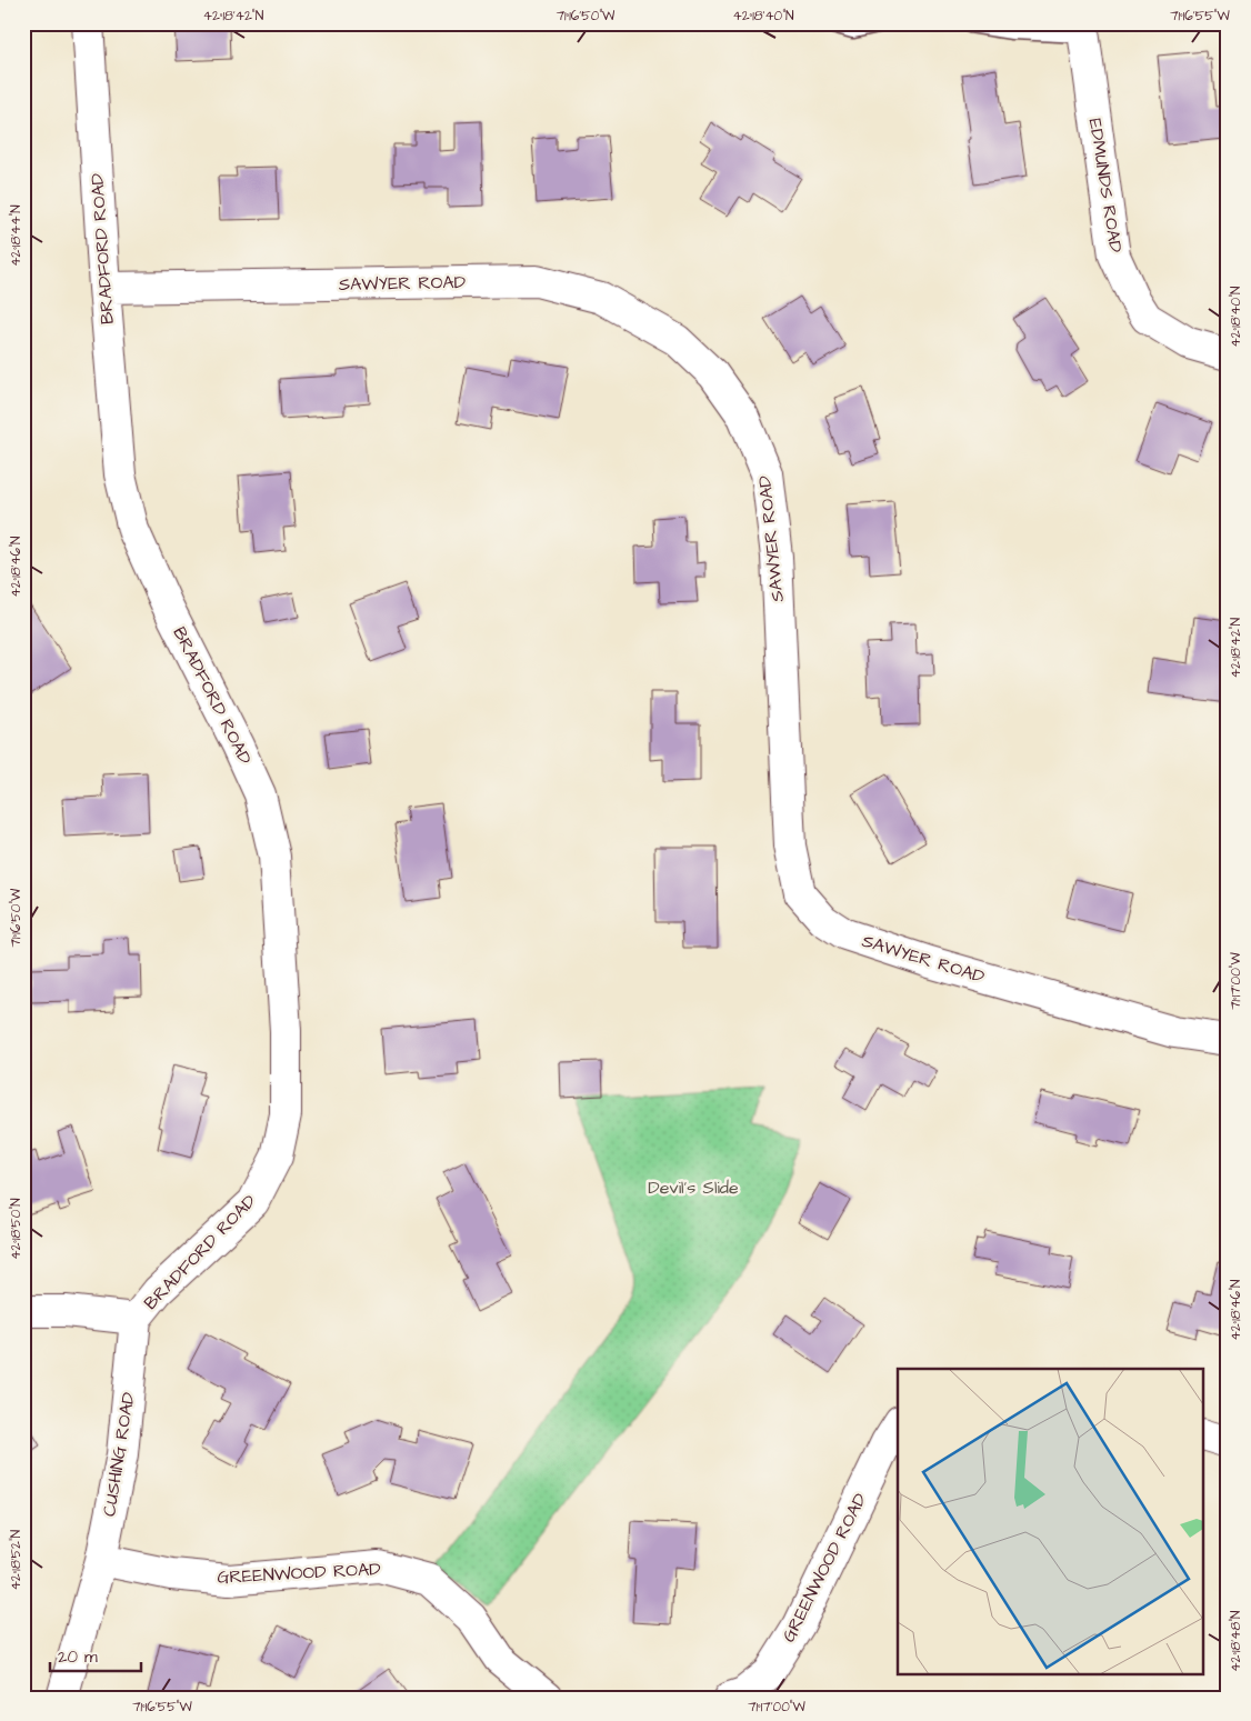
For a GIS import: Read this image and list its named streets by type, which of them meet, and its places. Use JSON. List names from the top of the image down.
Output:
{
  "streets": {
    "street": [
      "EDMUNDS ROAD",
      "BRADFORD ROAD",
      "SAWYER ROAD",
      "CUSHING ROAD",
      "GREENWOOD ROAD"
    ]
  },
  "crossings": [
    ["BRADFORD ROAD", "SAWYER ROAD"],
    ["BRADFORD ROAD", "CUSHING ROAD"],
    ["CUSHING ROAD", "GREENWOOD ROAD"]
  ],
  "parks": ["Devil's Slide"],
  "scale_bar": "20 m",
  "coordinates": [
    "42°18'42\"N",
    "71°16'50\"W",
    "42°18'40\"N",
    "71°16'55\"W",
    "42°18'44\"N",
    "42°18'46\"N",
    "71°17'00\"W",
    "42°18'50\"N",
    "42°18'52\"N",
    "42°18'48\"N"
  ]
}
